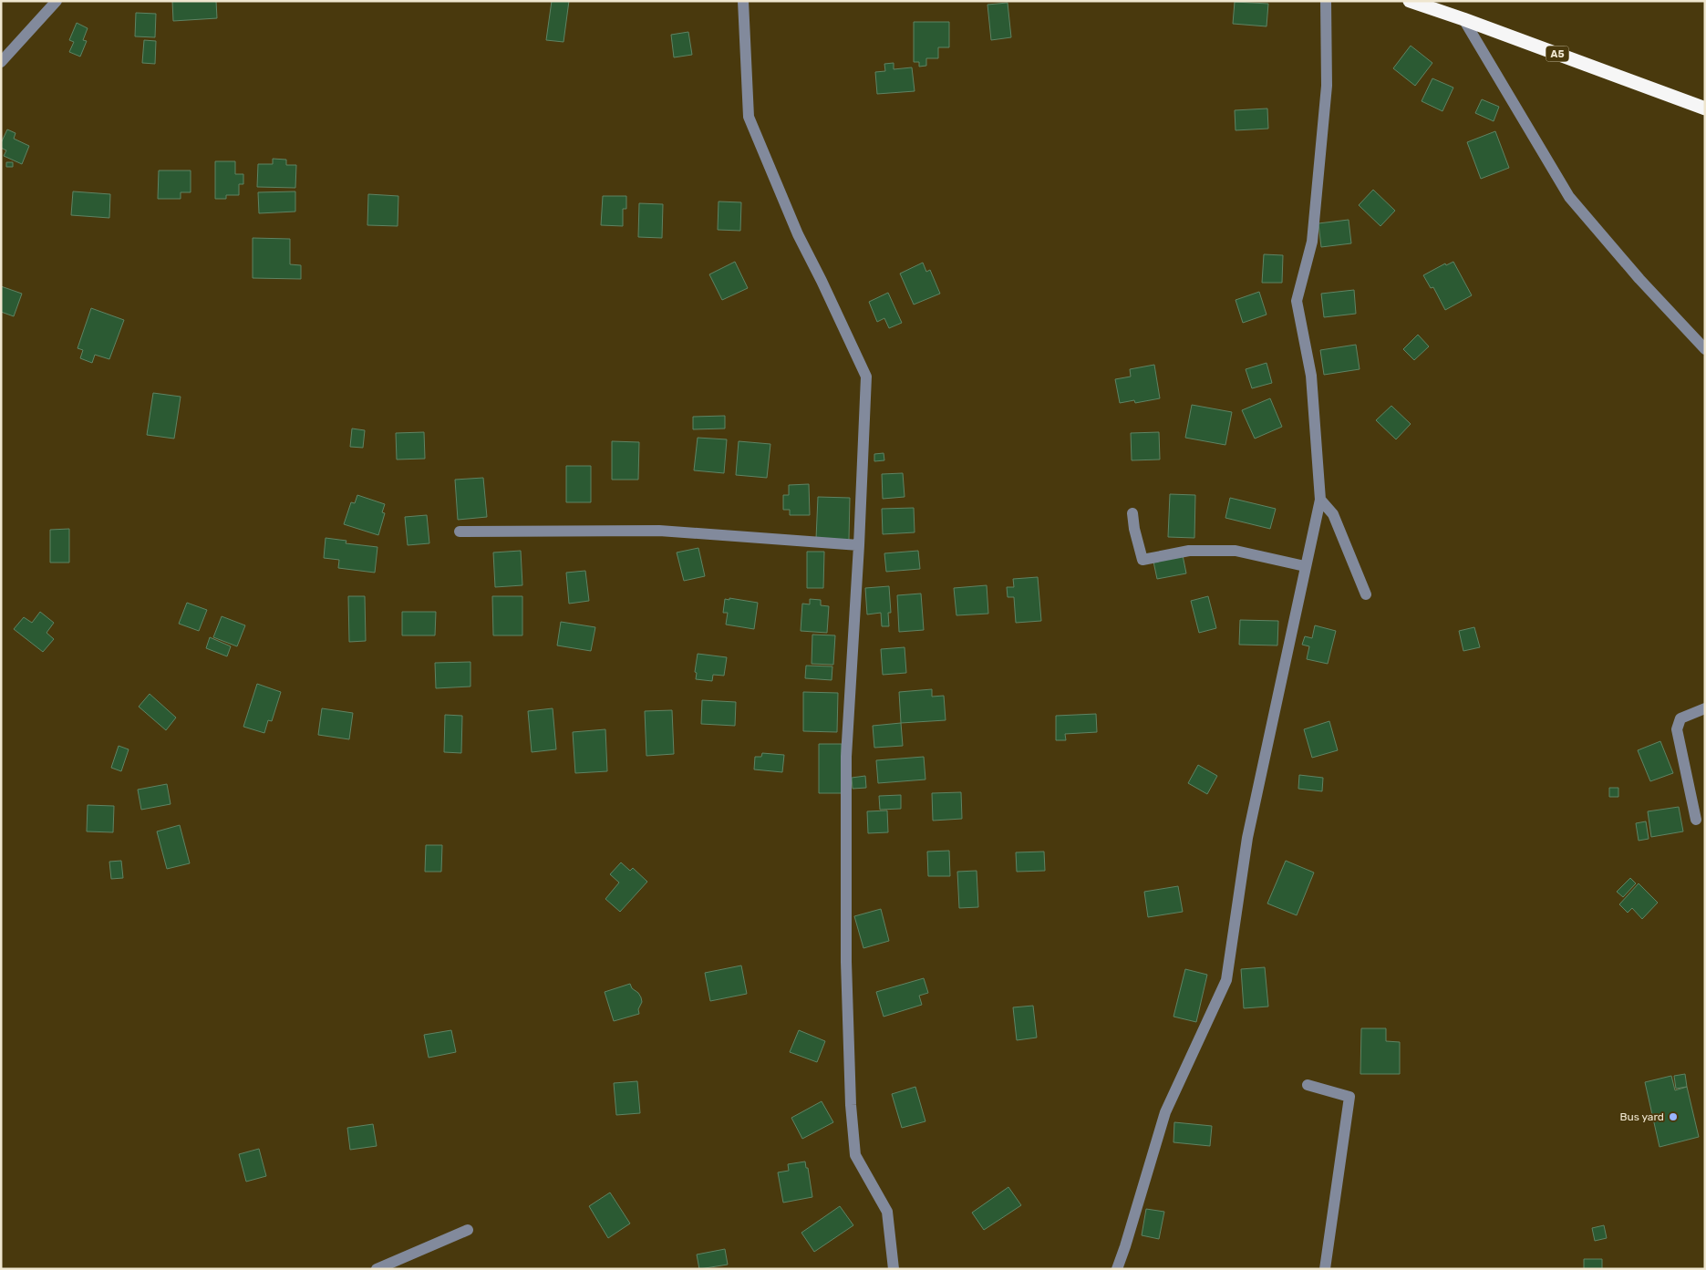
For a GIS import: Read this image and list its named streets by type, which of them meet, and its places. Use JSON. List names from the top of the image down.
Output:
{
  "streets": {
    "highway": ["A5"]
  },
  "places": ["Bus yard"]
}
